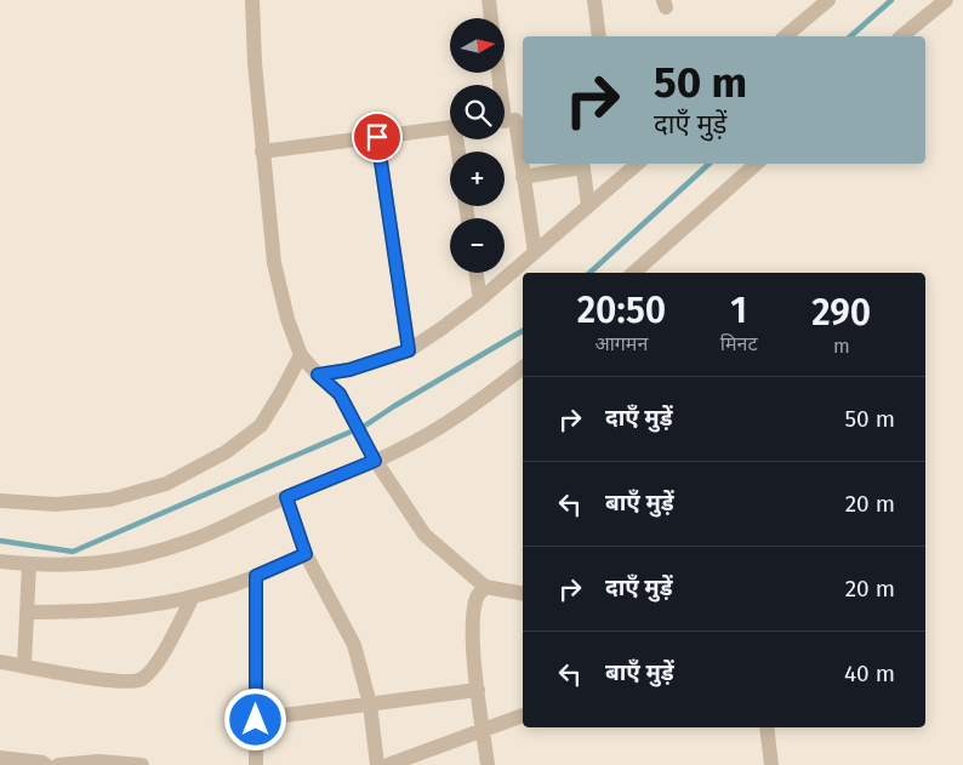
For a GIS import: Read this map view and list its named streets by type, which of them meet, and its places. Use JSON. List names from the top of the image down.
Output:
{
  "north": "right",
  "page": {
    "map_buttons": ["+", "−"],
    "turn": ["50 m", "दाएँ मुड़ें"],
    "eta": [
      "20:50",
      "आगमन",
      "1",
      "मिनट",
      "290",
      "m"
    ],
    "list": [
      {
        "name": "दाएँ मुड़ें",
        "value": "50 m"
      },
      {
        "name": "बाएँ मुड़ें",
        "value": "20 m"
      },
      {
        "name": "दाएँ मुड़ें",
        "value": "20 m"
      },
      {
        "name": "बाएँ मुड़ें",
        "value": "40 m"
      }
    ]
  }
}
